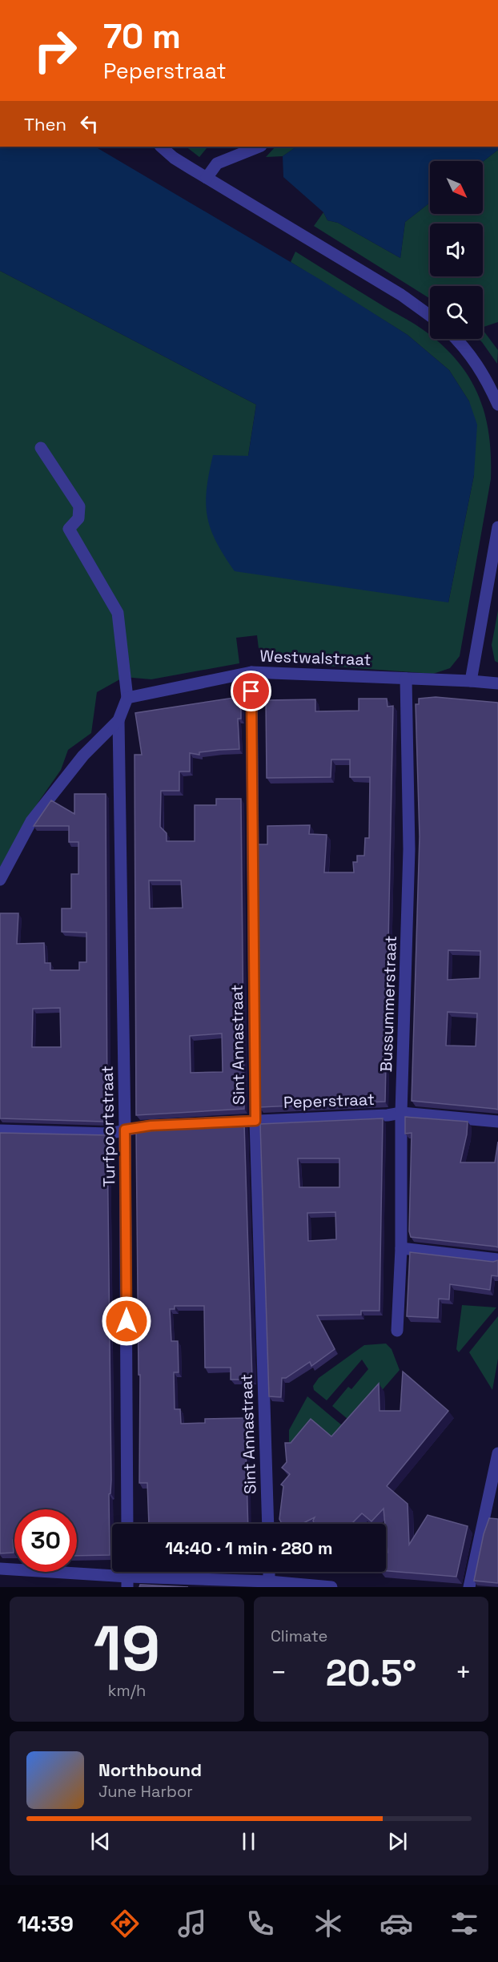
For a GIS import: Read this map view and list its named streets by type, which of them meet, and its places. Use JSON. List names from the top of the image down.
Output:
{
  "streets": {
    "street": [
      "Westwalstraat",
      "Bussummerstraat",
      "Sint Annastraat",
      "Peperstraat",
      "Turfpoortstraat"
    ]
  },
  "crossings": [
    ["Westwalstraat", "Bussummerstraat"],
    ["Westwalstraat", "Sint Annastraat"],
    ["Bussummerstraat", "Peperstraat"],
    ["Sint Annastraat", "Peperstraat"],
    ["Peperstraat", "Turfpoortstraat"]
  ],
  "north": "bottom right",
  "page": {
    "turn": ["70 m", "Peperstraat"],
    "then": "Then",
    "limit": "30",
    "trip": "14:40 · 1 min · 280 m",
    "tile": [
      ["19", "km/h"],
      "Climate"
    ],
    "heat": ["−", "20.5°", "+"],
    "song": ["Northbound", "June Harbor"],
    "tabs": "14:39"
  }
}
